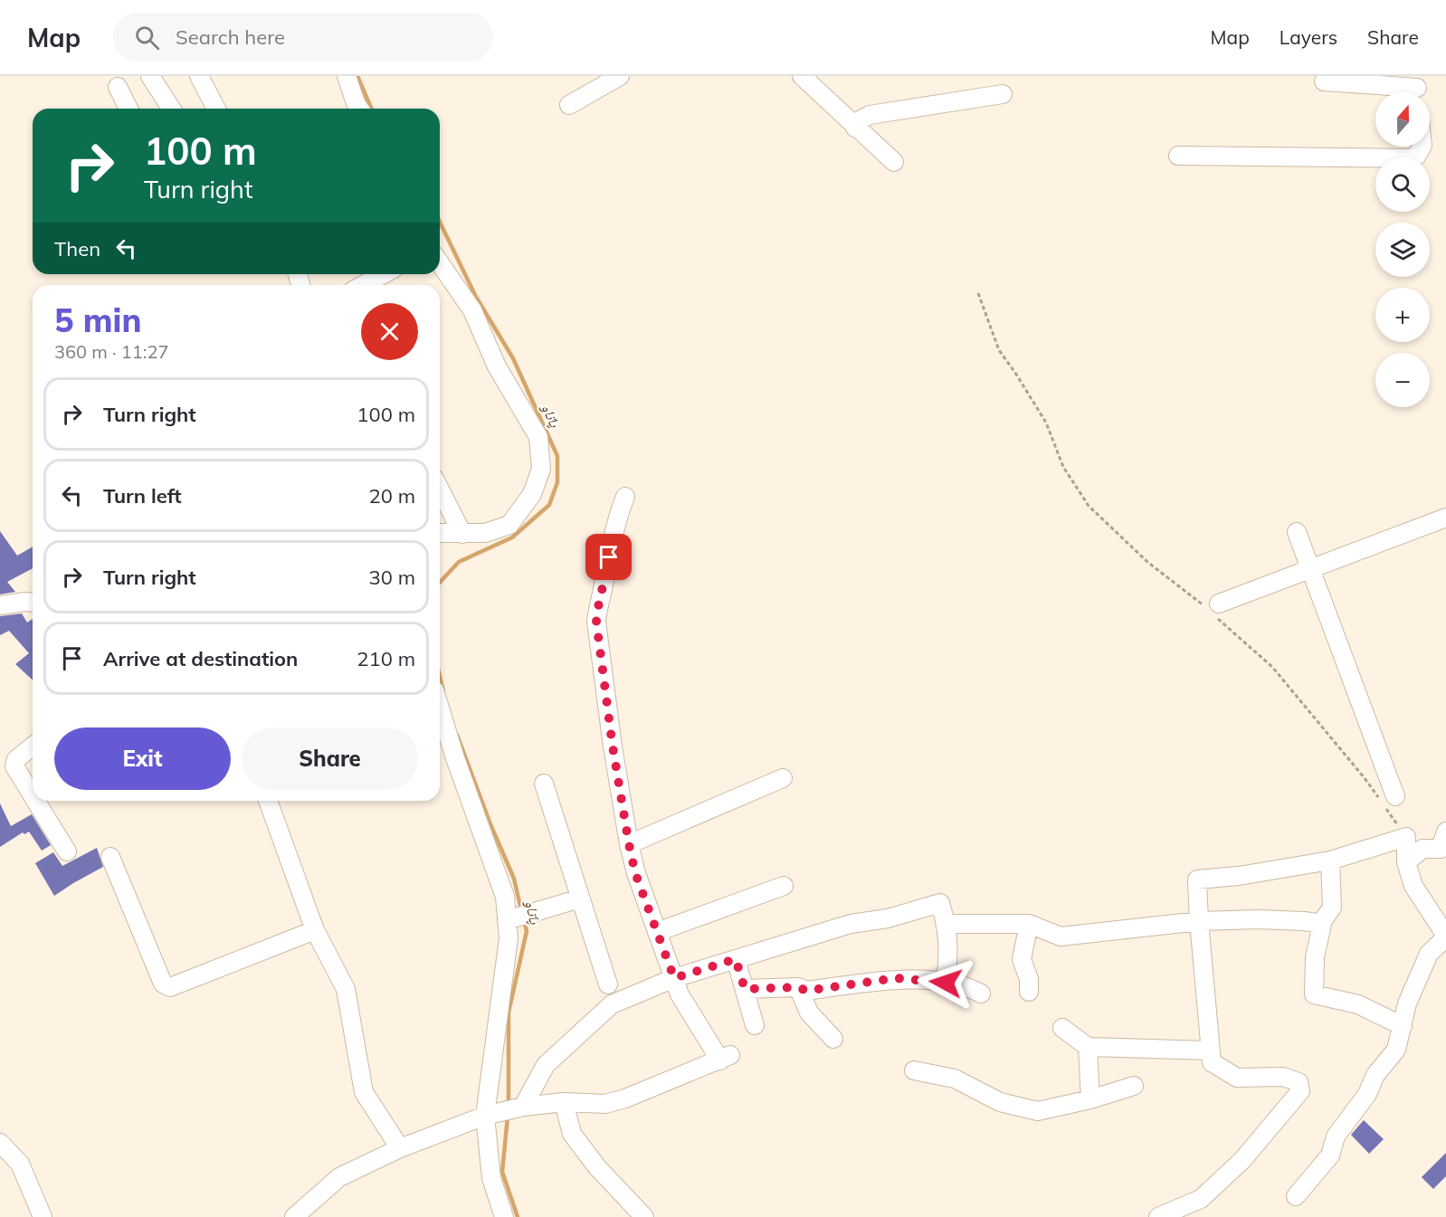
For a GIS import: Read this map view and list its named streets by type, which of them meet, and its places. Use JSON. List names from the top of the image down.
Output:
{
  "water": ["پاتاو"],
  "north": "top",
  "page": {
    "header": "Map",
    "search": "Search here",
    "nav": ["Map", "Layers", "Share"],
    "map_buttons": ["+", "−"],
    "turn": ["100 m", "Turn right"],
    "then": "Then",
    "heading": ["5 min", "360 m · 11:27"],
    "list": [
      {
        "name": "Turn right",
        "value": "100 m"
      },
      {
        "name": "Turn left",
        "value": "20 m"
      },
      {
        "name": "Turn right",
        "value": "30 m"
      },
      {
        "name": "Arrive at destination",
        "value": "210 m"
      }
    ],
    "buttons": ["Exit", "Share"]
  }
}
